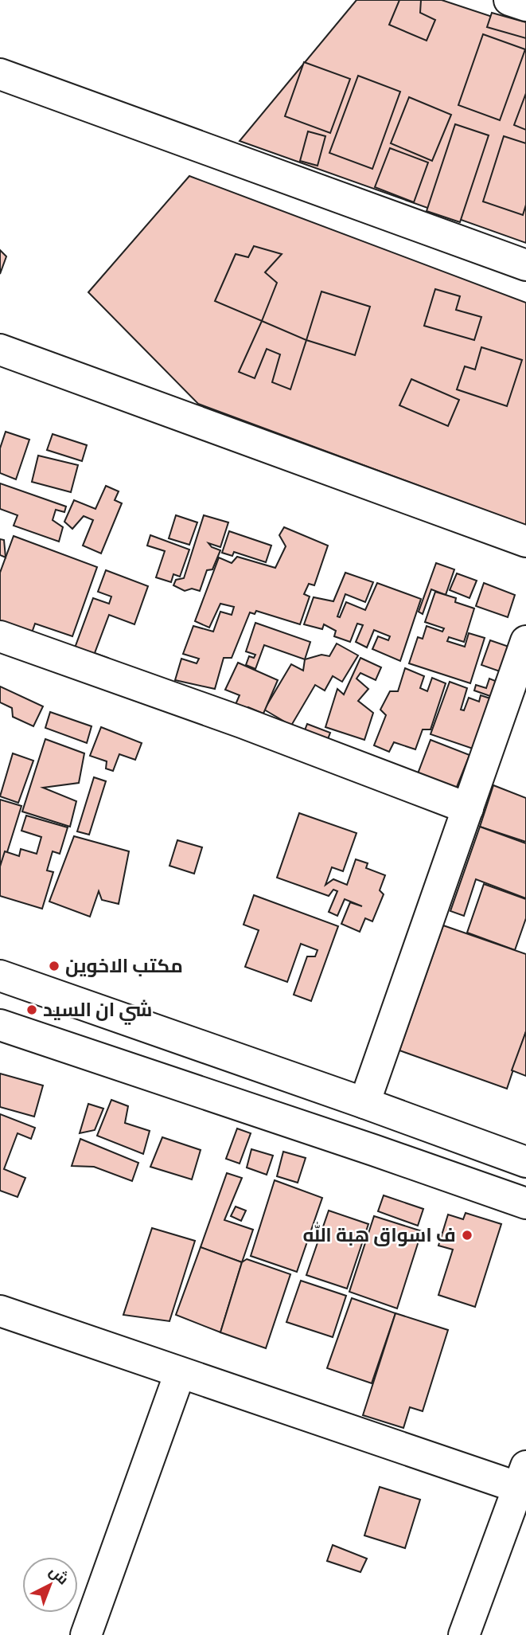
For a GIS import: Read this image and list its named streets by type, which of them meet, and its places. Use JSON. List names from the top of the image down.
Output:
{
  "places": ["مكتب الاخوين", "شي ان السيد", "ف اسواق هبة الله"],
  "north": "top right"
}
